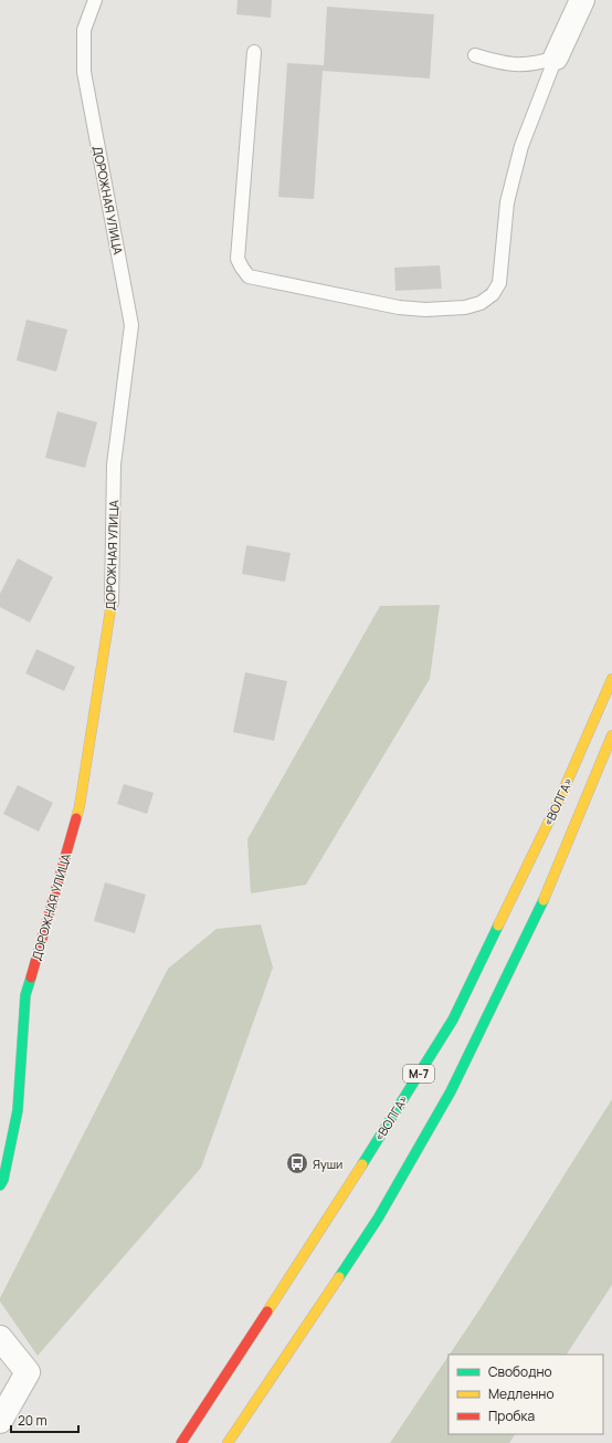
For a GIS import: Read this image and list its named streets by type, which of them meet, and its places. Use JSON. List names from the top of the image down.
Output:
{
  "streets": {
    "main road": ["ДОРОЖНАЯ УЛИЦА", "«ВОЛГА»", "М-7"]
  },
  "places": {
    "bus stop": ["Яуши"]
  },
  "legend": ["Свободно", "Медленно", "Пробка"],
  "scale_bar": "20 m"
}
